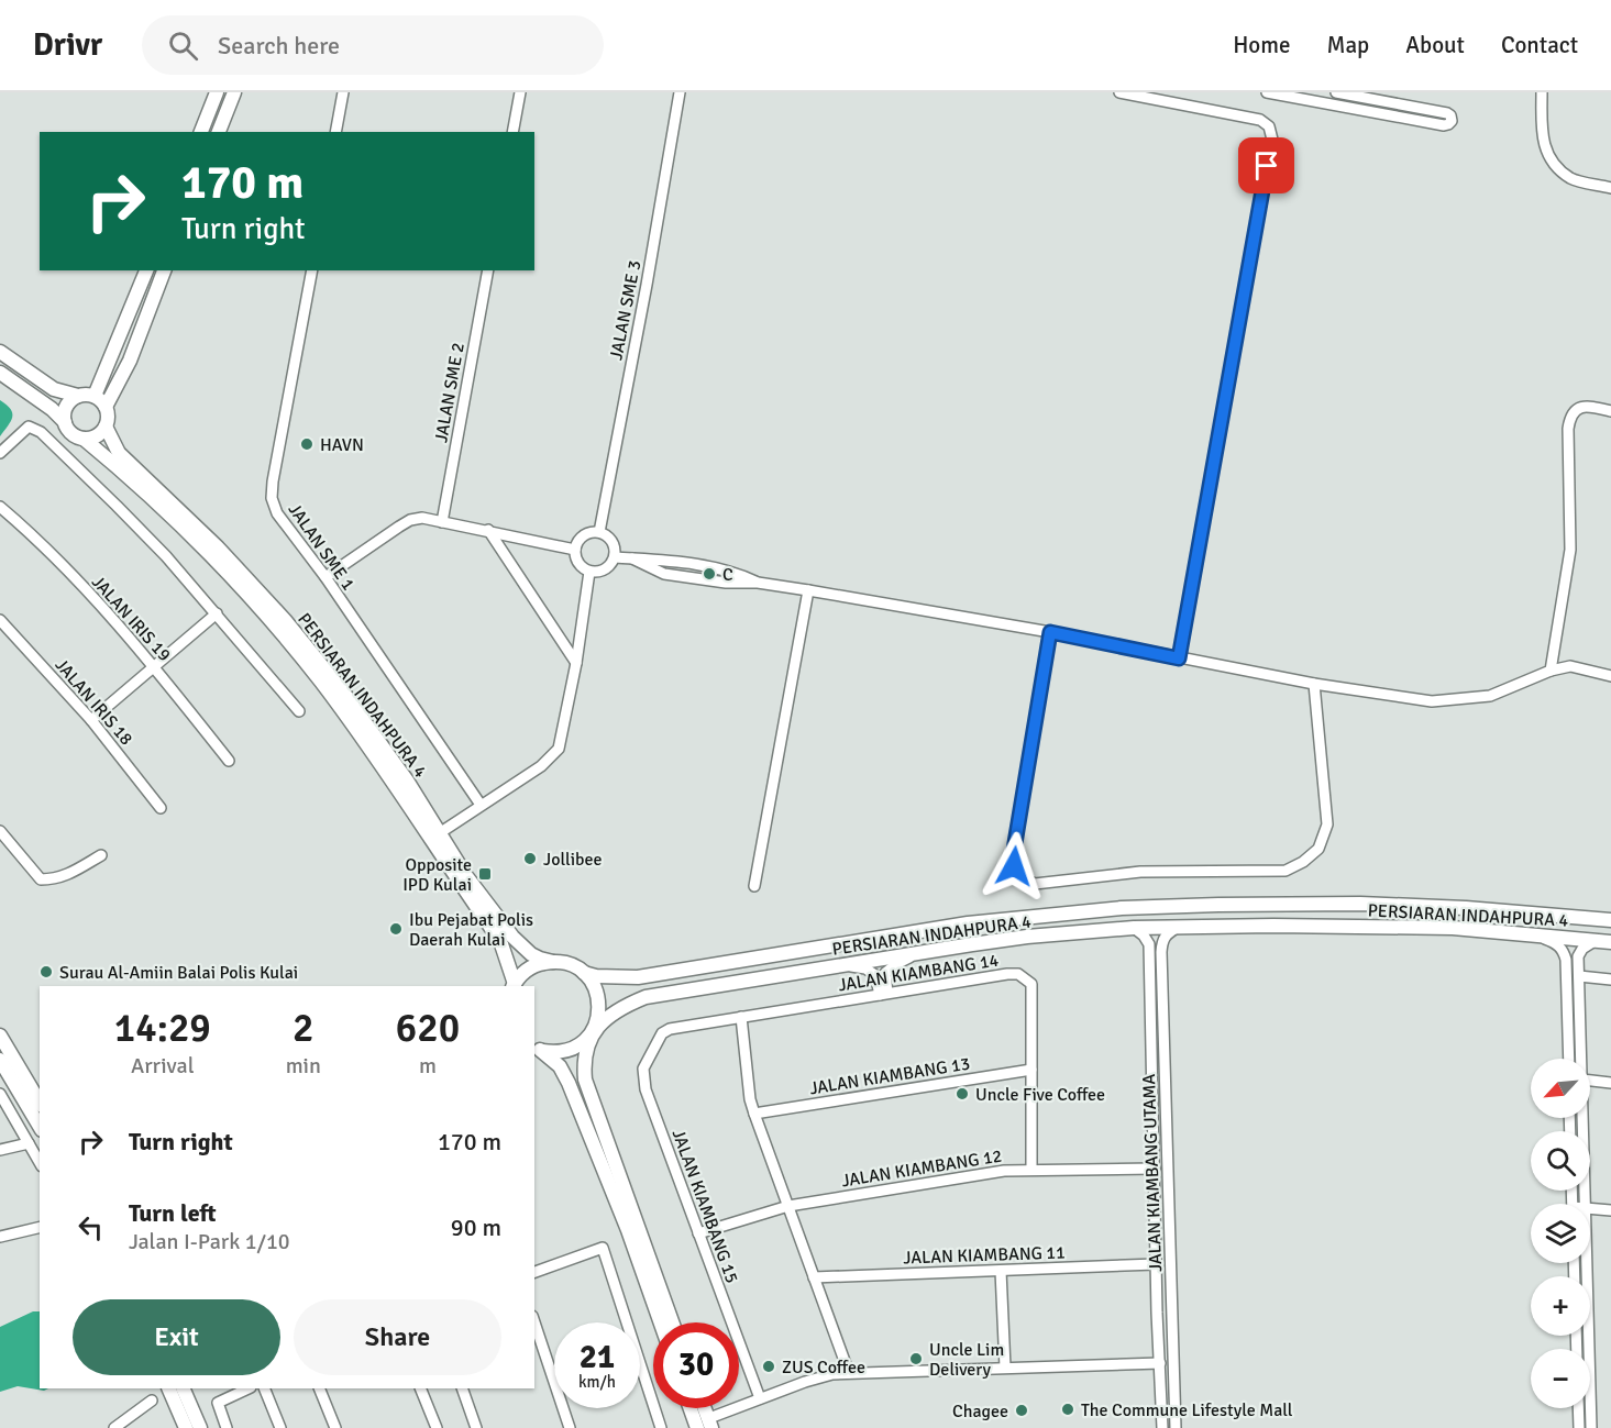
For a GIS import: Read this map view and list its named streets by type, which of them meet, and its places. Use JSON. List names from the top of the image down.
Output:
{
  "streets": {
    "street": [
      "JALAN SME 3",
      "JALAN SME 2",
      "JALAN SME 1",
      "JALAN IRIS 19",
      "PERSIARAN INDAHPURA 4",
      "JALAN IRIS 18",
      "JALAN KIAMBANG 14",
      "JALAN KIAMBANG 13",
      "JALAN KIAMBANG 12",
      "JALAN KIAMBANG UTAMA",
      "JALAN KIAMBANG 15",
      "JALAN KIAMBANG 11"
    ]
  },
  "crossings": [
    ["PERSIARAN INDAHPURA 4", "JALAN KIAMBANG UTAMA"],
    ["JALAN KIAMBANG 14", "JALAN KIAMBANG 13"],
    ["JALAN KIAMBANG 14", "JALAN KIAMBANG 12"],
    ["JALAN KIAMBANG 14", "JALAN KIAMBANG 15"],
    ["JALAN KIAMBANG 12", "JALAN KIAMBANG UTAMA"],
    ["JALAN KIAMBANG 12", "JALAN KIAMBANG 15"],
    ["JALAN KIAMBANG UTAMA", "JALAN KIAMBANG 11"]
  ],
  "places": {
    "other": [
      "HAVN",
      "C",
      "Jollibee",
      "Ibu Pejabat Polis Daerah Kulai",
      "Surau Al-Amiin Balai Polis Kulai",
      "Uncle Five Coffee",
      "Uncle Lim Delivery",
      "ZUS Coffee",
      "The Commune Lifestyle Mall",
      "Chagee"
    ],
    "transit": ["Opposite IPD Kulai"]
  },
  "north": "bottom left",
  "page": {
    "header": "Drivr",
    "search": "Search here",
    "nav": [
      "Home",
      "Map",
      "About",
      "Contact"
    ],
    "turn": ["170 m", "Turn right"],
    "eta": [
      "14:29",
      "Arrival",
      "2",
      "min",
      "620",
      "m"
    ],
    "map_buttons": ["+", "−"],
    "list": [
      {
        "name": "Turn right",
        "value": "170 m"
      },
      {
        "name": "Turn left",
        "note": "Jalan I-Park 1/10",
        "value": "90 m"
      }
    ],
    "buttons": ["Exit", "Share"],
    "speed": "21 km/h",
    "limit": "30"
  }
}
